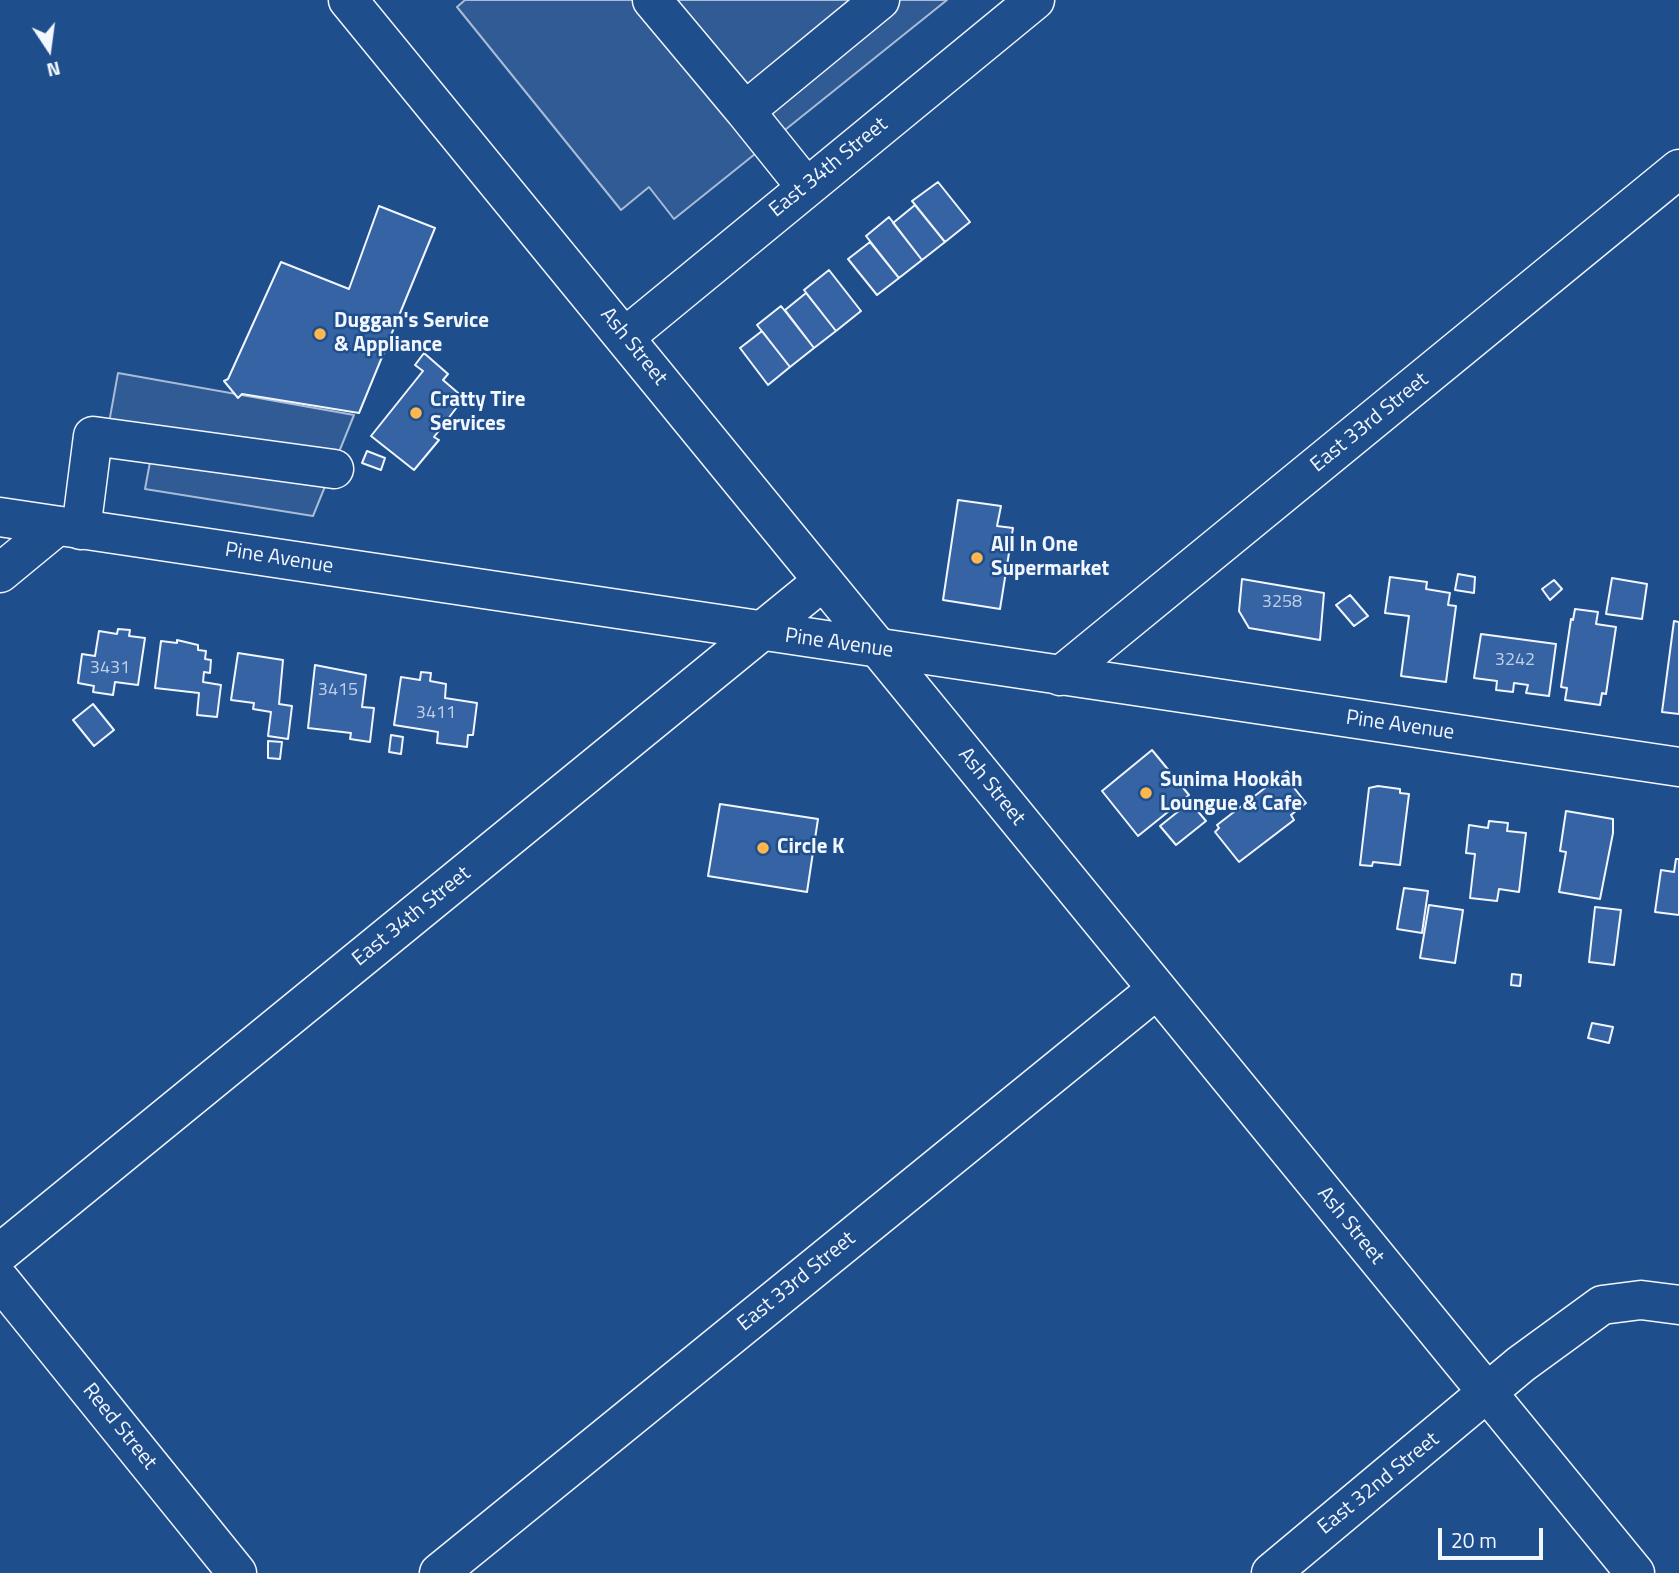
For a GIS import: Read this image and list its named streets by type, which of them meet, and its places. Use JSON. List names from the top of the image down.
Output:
{
  "streets": {
    "street": [
      "East 34th Street",
      "Ash Street",
      "East 33rd Street",
      "Pine Avenue",
      "Reed Street",
      "East 32nd Street"
    ]
  },
  "crossings": [
    ["East 34th Street", "Ash Street"],
    ["East 34th Street", "Pine Avenue"],
    ["Ash Street", "East 33rd Street"],
    ["Ash Street", "Pine Avenue"],
    ["Ash Street", "East 32nd Street"],
    ["East 33rd Street", "Pine Avenue"]
  ],
  "places": [
    "Duggan's Service & Appliance",
    "Cratty Tire Services",
    "All In One Supermarket",
    "Sunima Hookah Loungue & Cafe",
    "Circle K"
  ],
  "house_numbers": [
    "3258",
    "3242",
    "3431",
    "3415",
    "3411"
  ],
  "scale_bar": "20 m",
  "north": "bottom"
}
